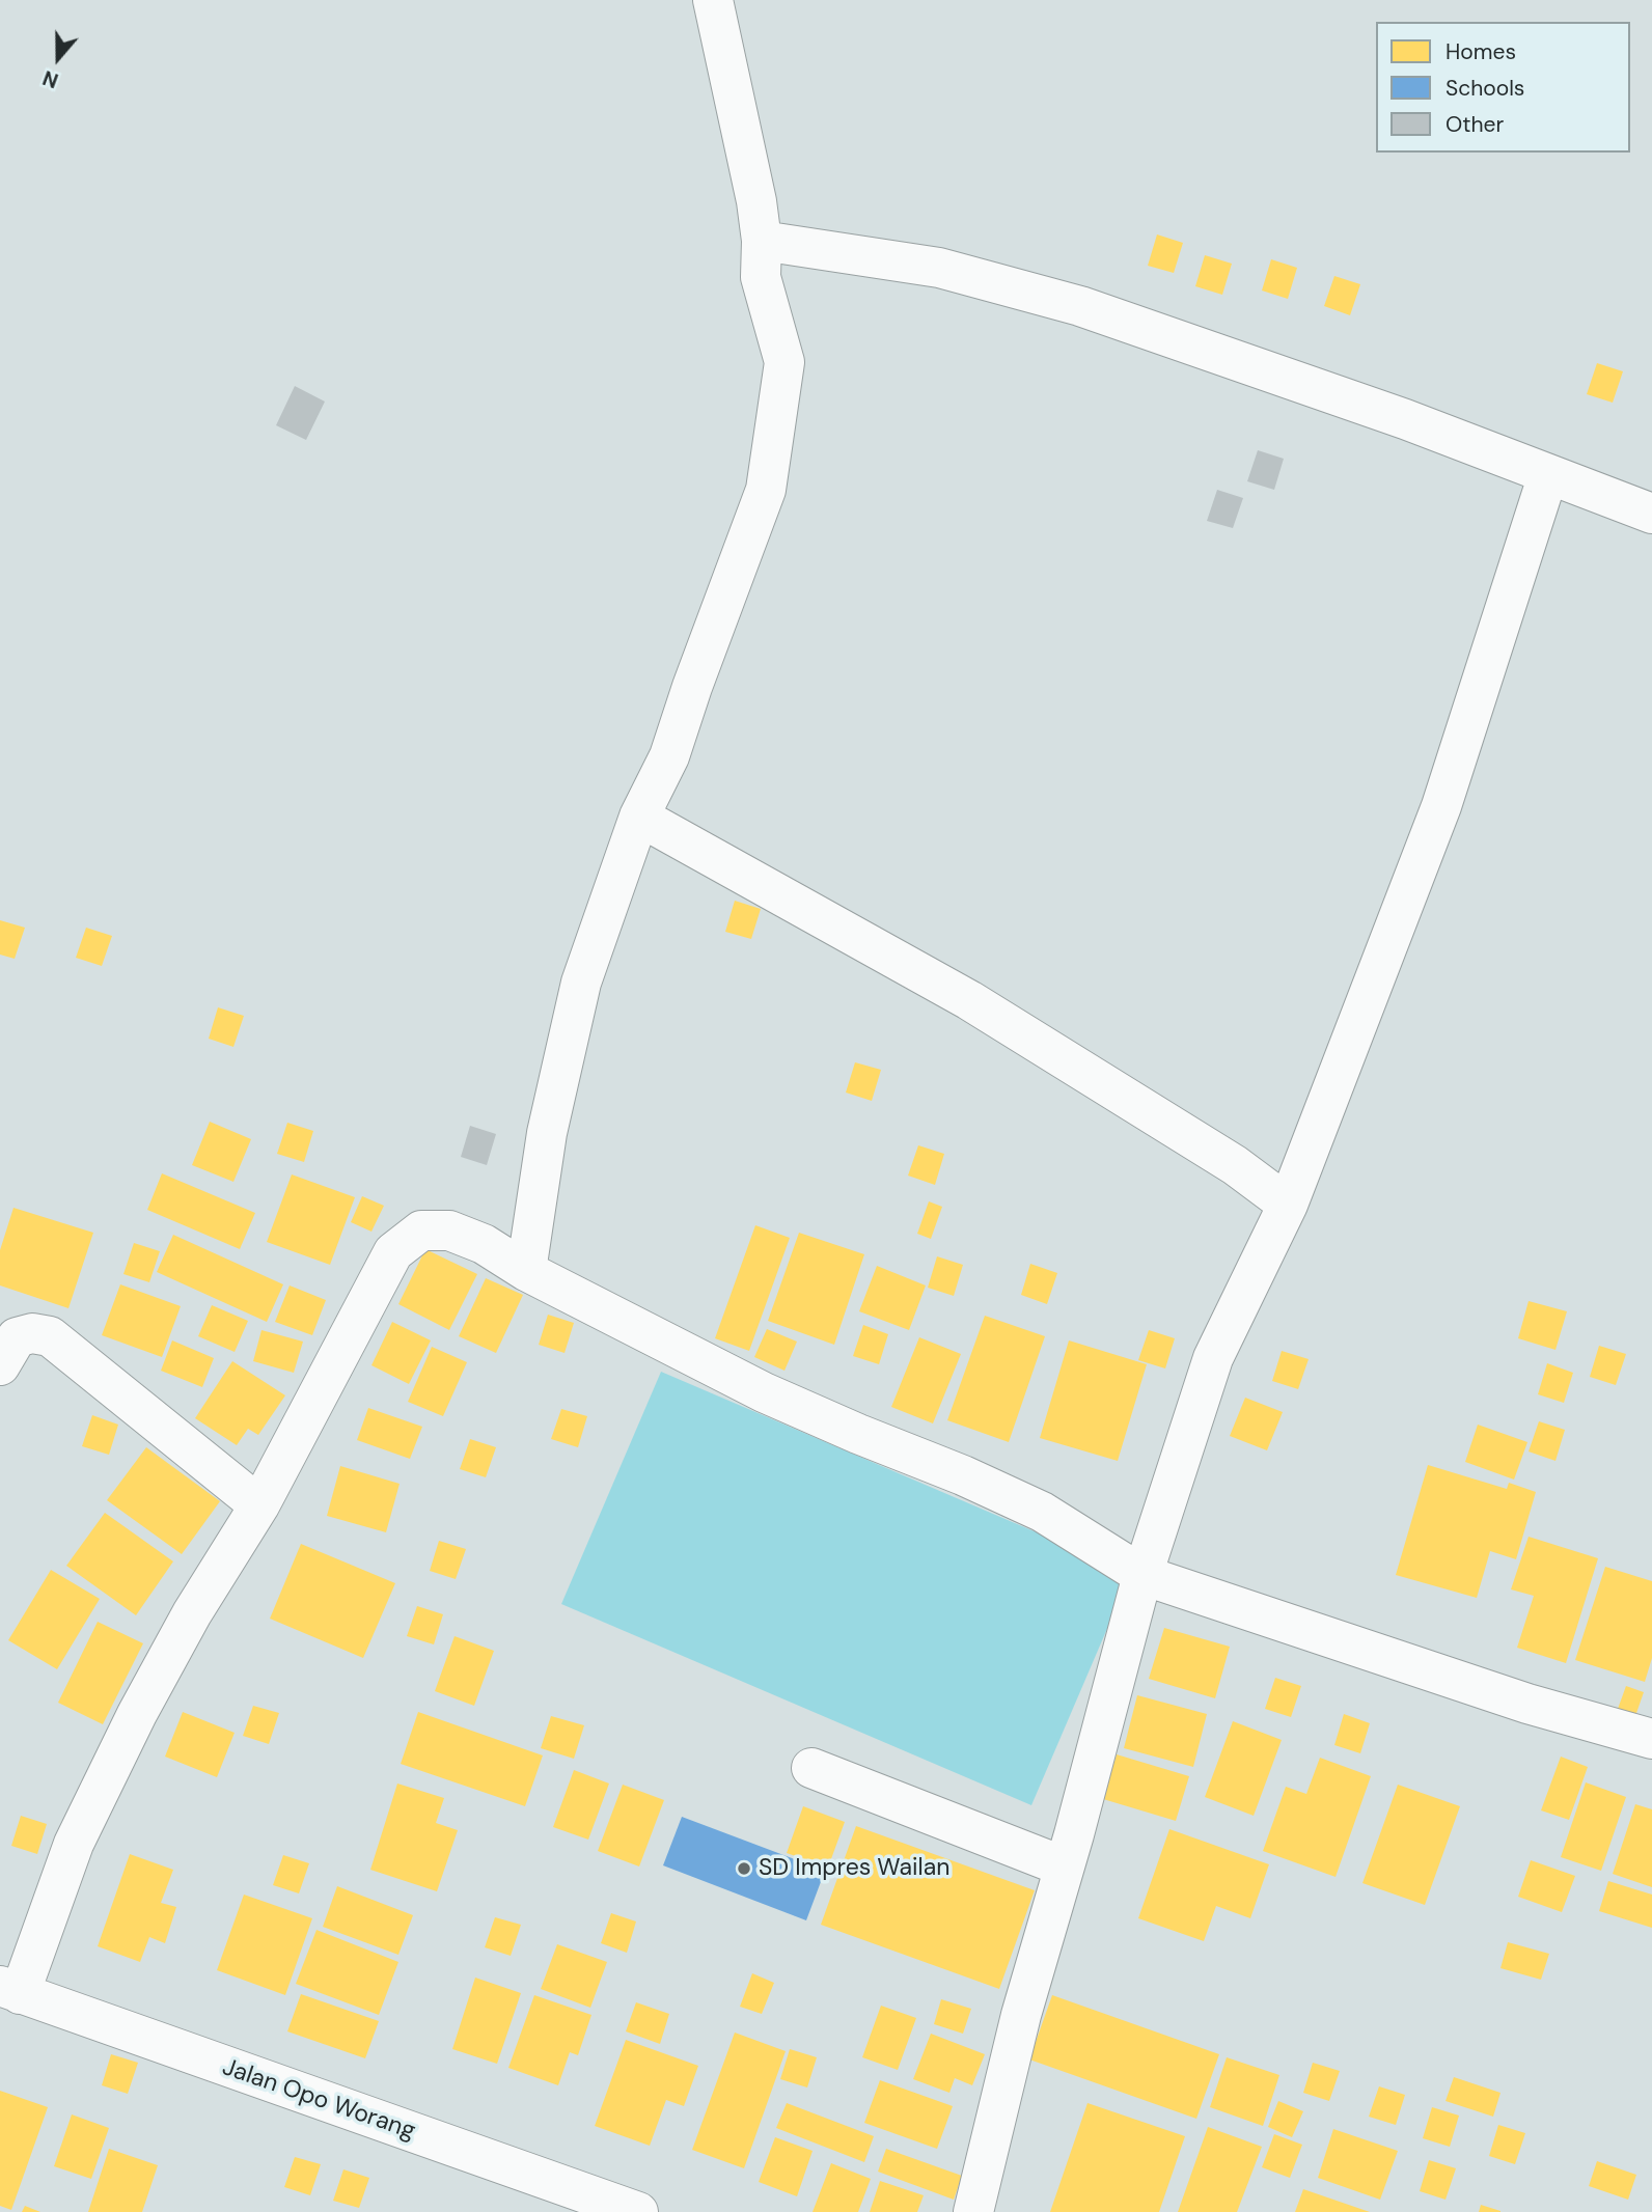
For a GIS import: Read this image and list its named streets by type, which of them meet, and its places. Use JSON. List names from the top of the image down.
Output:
{
  "streets": {
    "street": ["Jalan Opo Worang"]
  },
  "places": ["SD Impres Wailan"],
  "legend": ["Homes", "Schools", "Other"],
  "north": "bottom"
}
